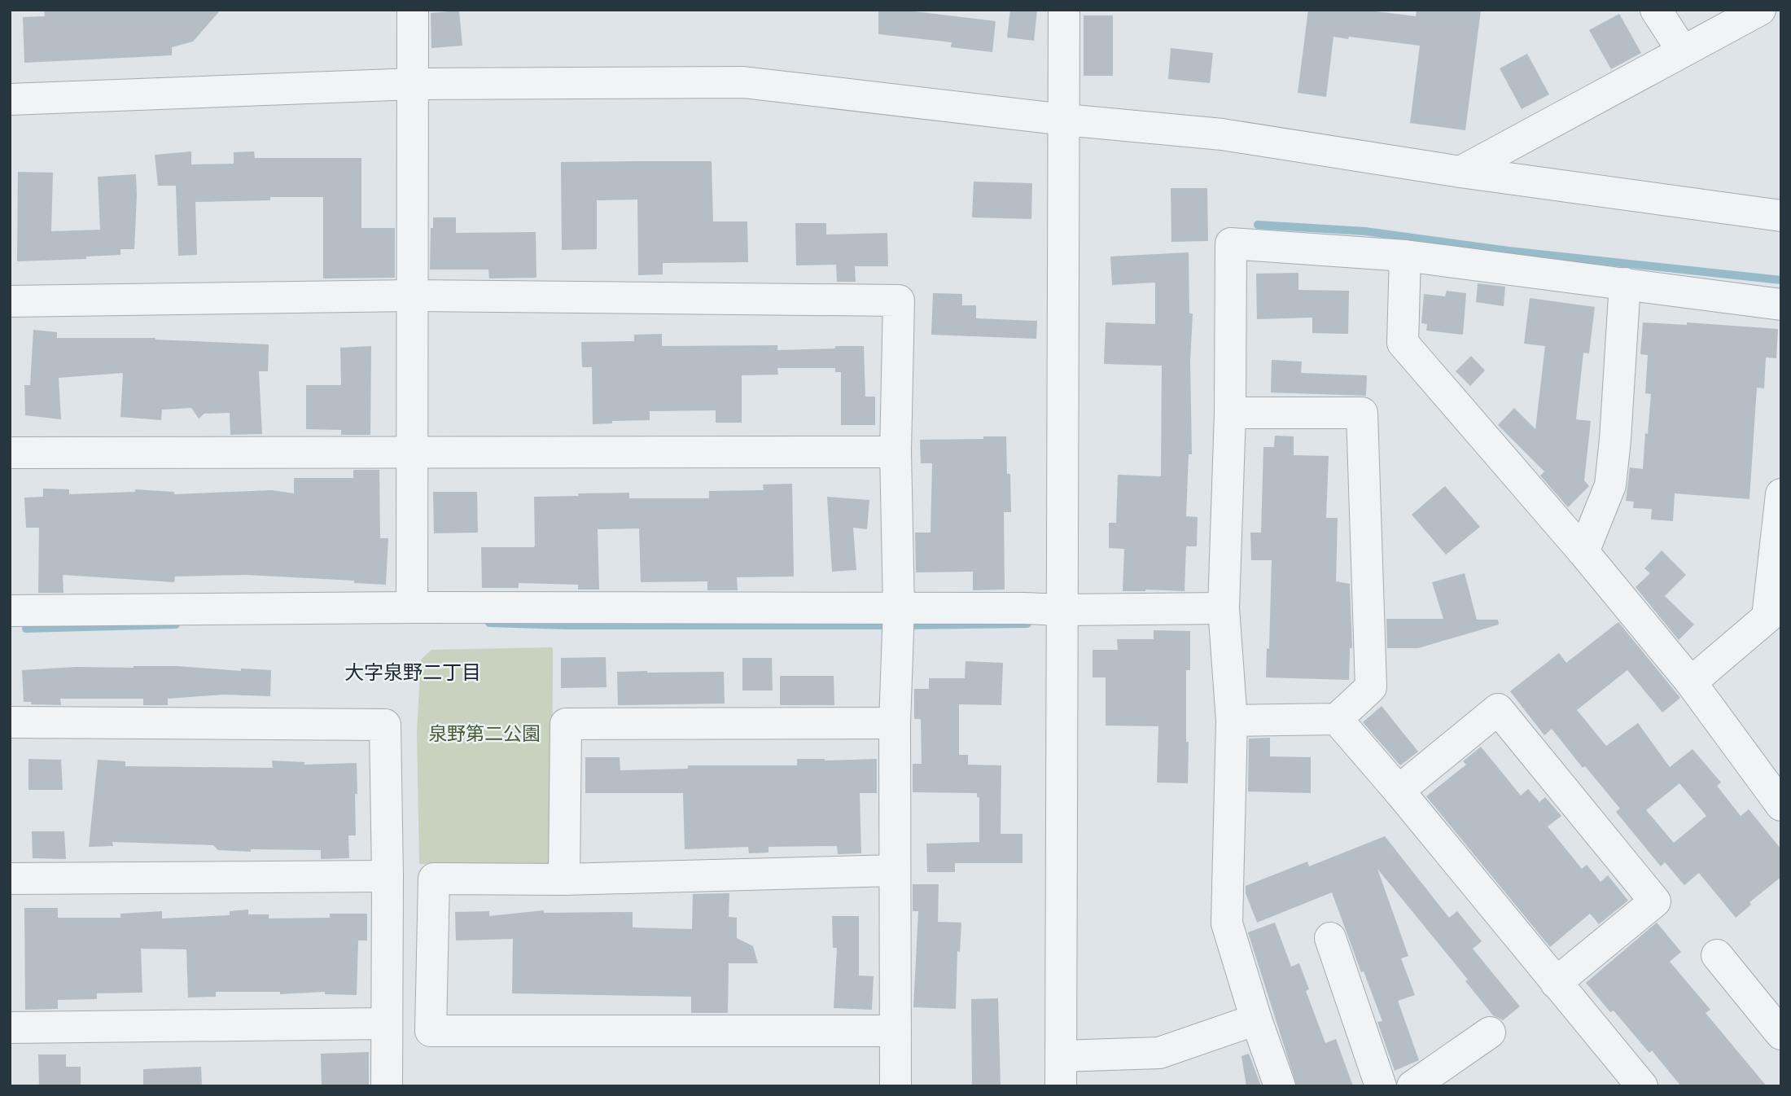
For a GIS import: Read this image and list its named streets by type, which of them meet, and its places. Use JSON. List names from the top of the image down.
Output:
{
  "districts": ["大字泉野二丁目"],
  "parks": ["泉野第二公園"]
}
